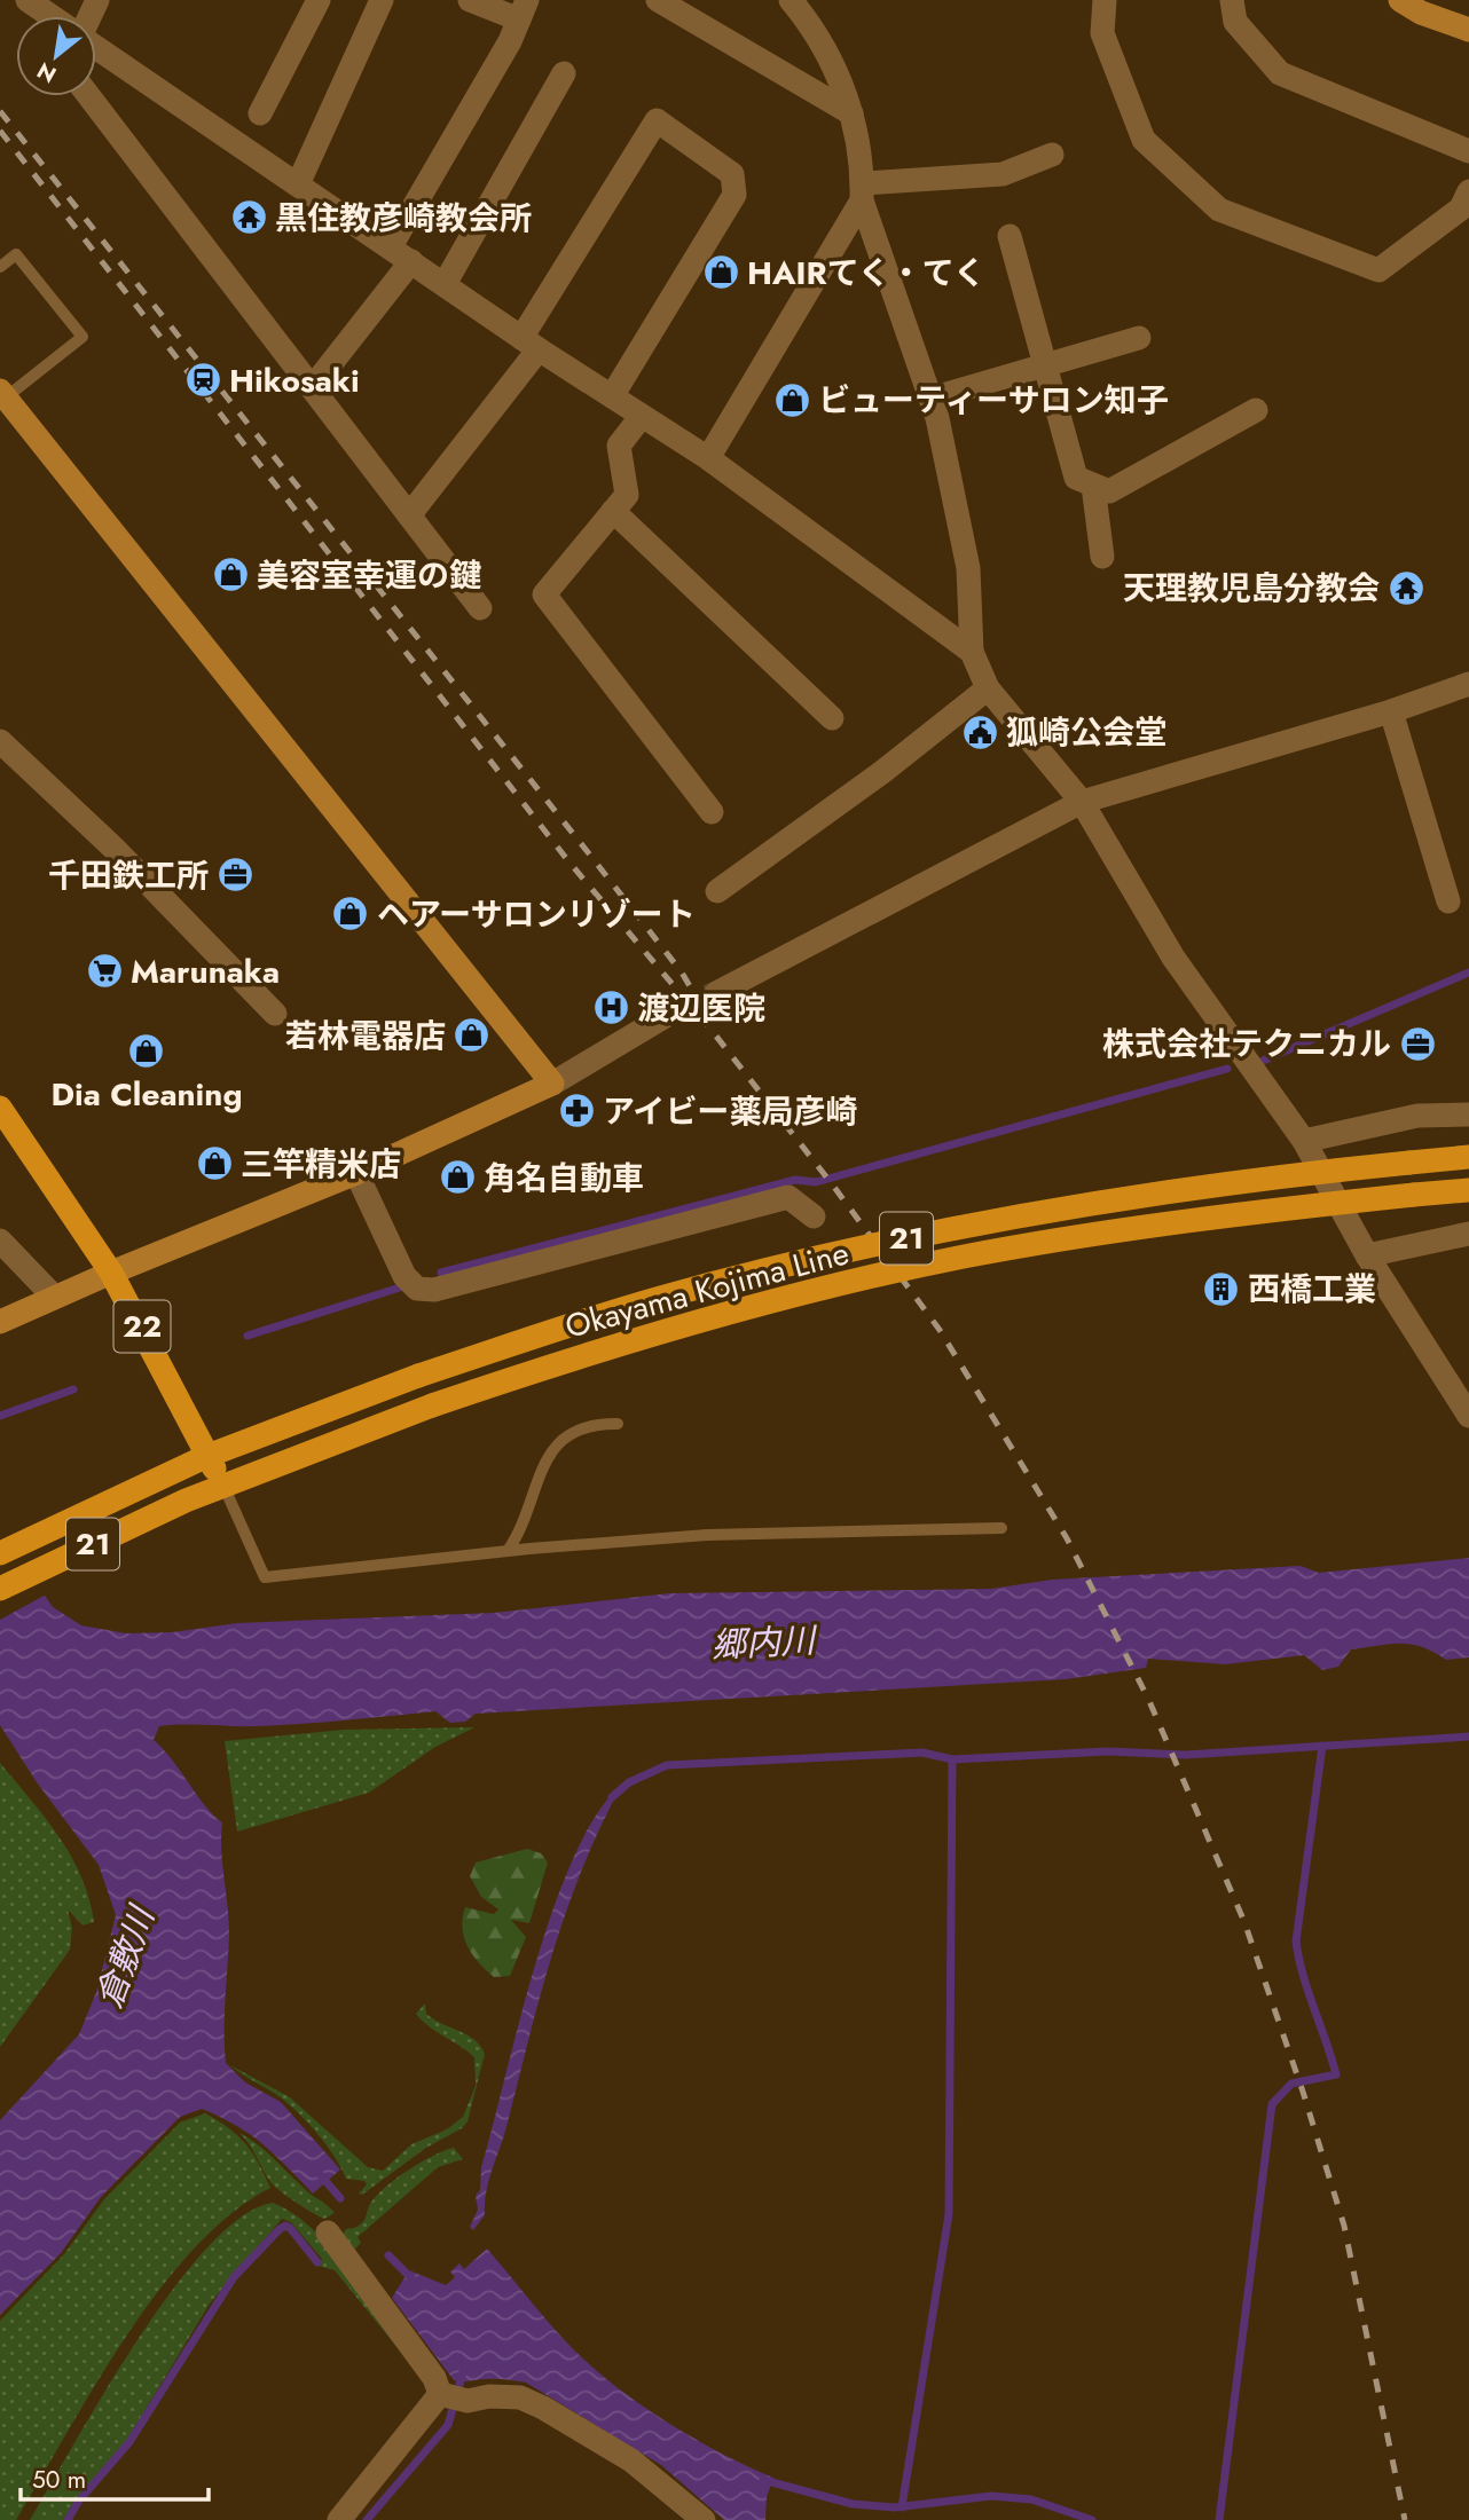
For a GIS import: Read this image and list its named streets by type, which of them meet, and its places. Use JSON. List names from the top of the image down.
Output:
{
  "streets": {
    "main road": ["21", "Okayama Kojima Line", "22"]
  },
  "crossings": [
    ["Okayama Kojima Line", "22"]
  ],
  "water": ["郷内川", "倉敷川"],
  "places": {
    "temple": ["黒住教彦崎教会所", "天理教児島分教会"],
    "shop": [
      "HAIRてく・てく",
      "ビューティーサロン知子",
      "美容室幸運の鍵",
      "ヘアーサロンリゾート",
      "若林電器店",
      "Dia Cleaning",
      "三竿精米店",
      "角名自動車"
    ],
    "station": ["Hikosaki"],
    "public building": ["狐崎公会堂"],
    "office": ["千田鉄工所", "株式会社テクニカル"],
    "supermarket": ["Marunaka"],
    "hospital": ["渡辺医院"],
    "pharmacy": ["アイビー薬局彦崎"],
    "building": ["西橋工業"]
  },
  "scale_bar": "50 m",
  "north": "bottom left"
}
